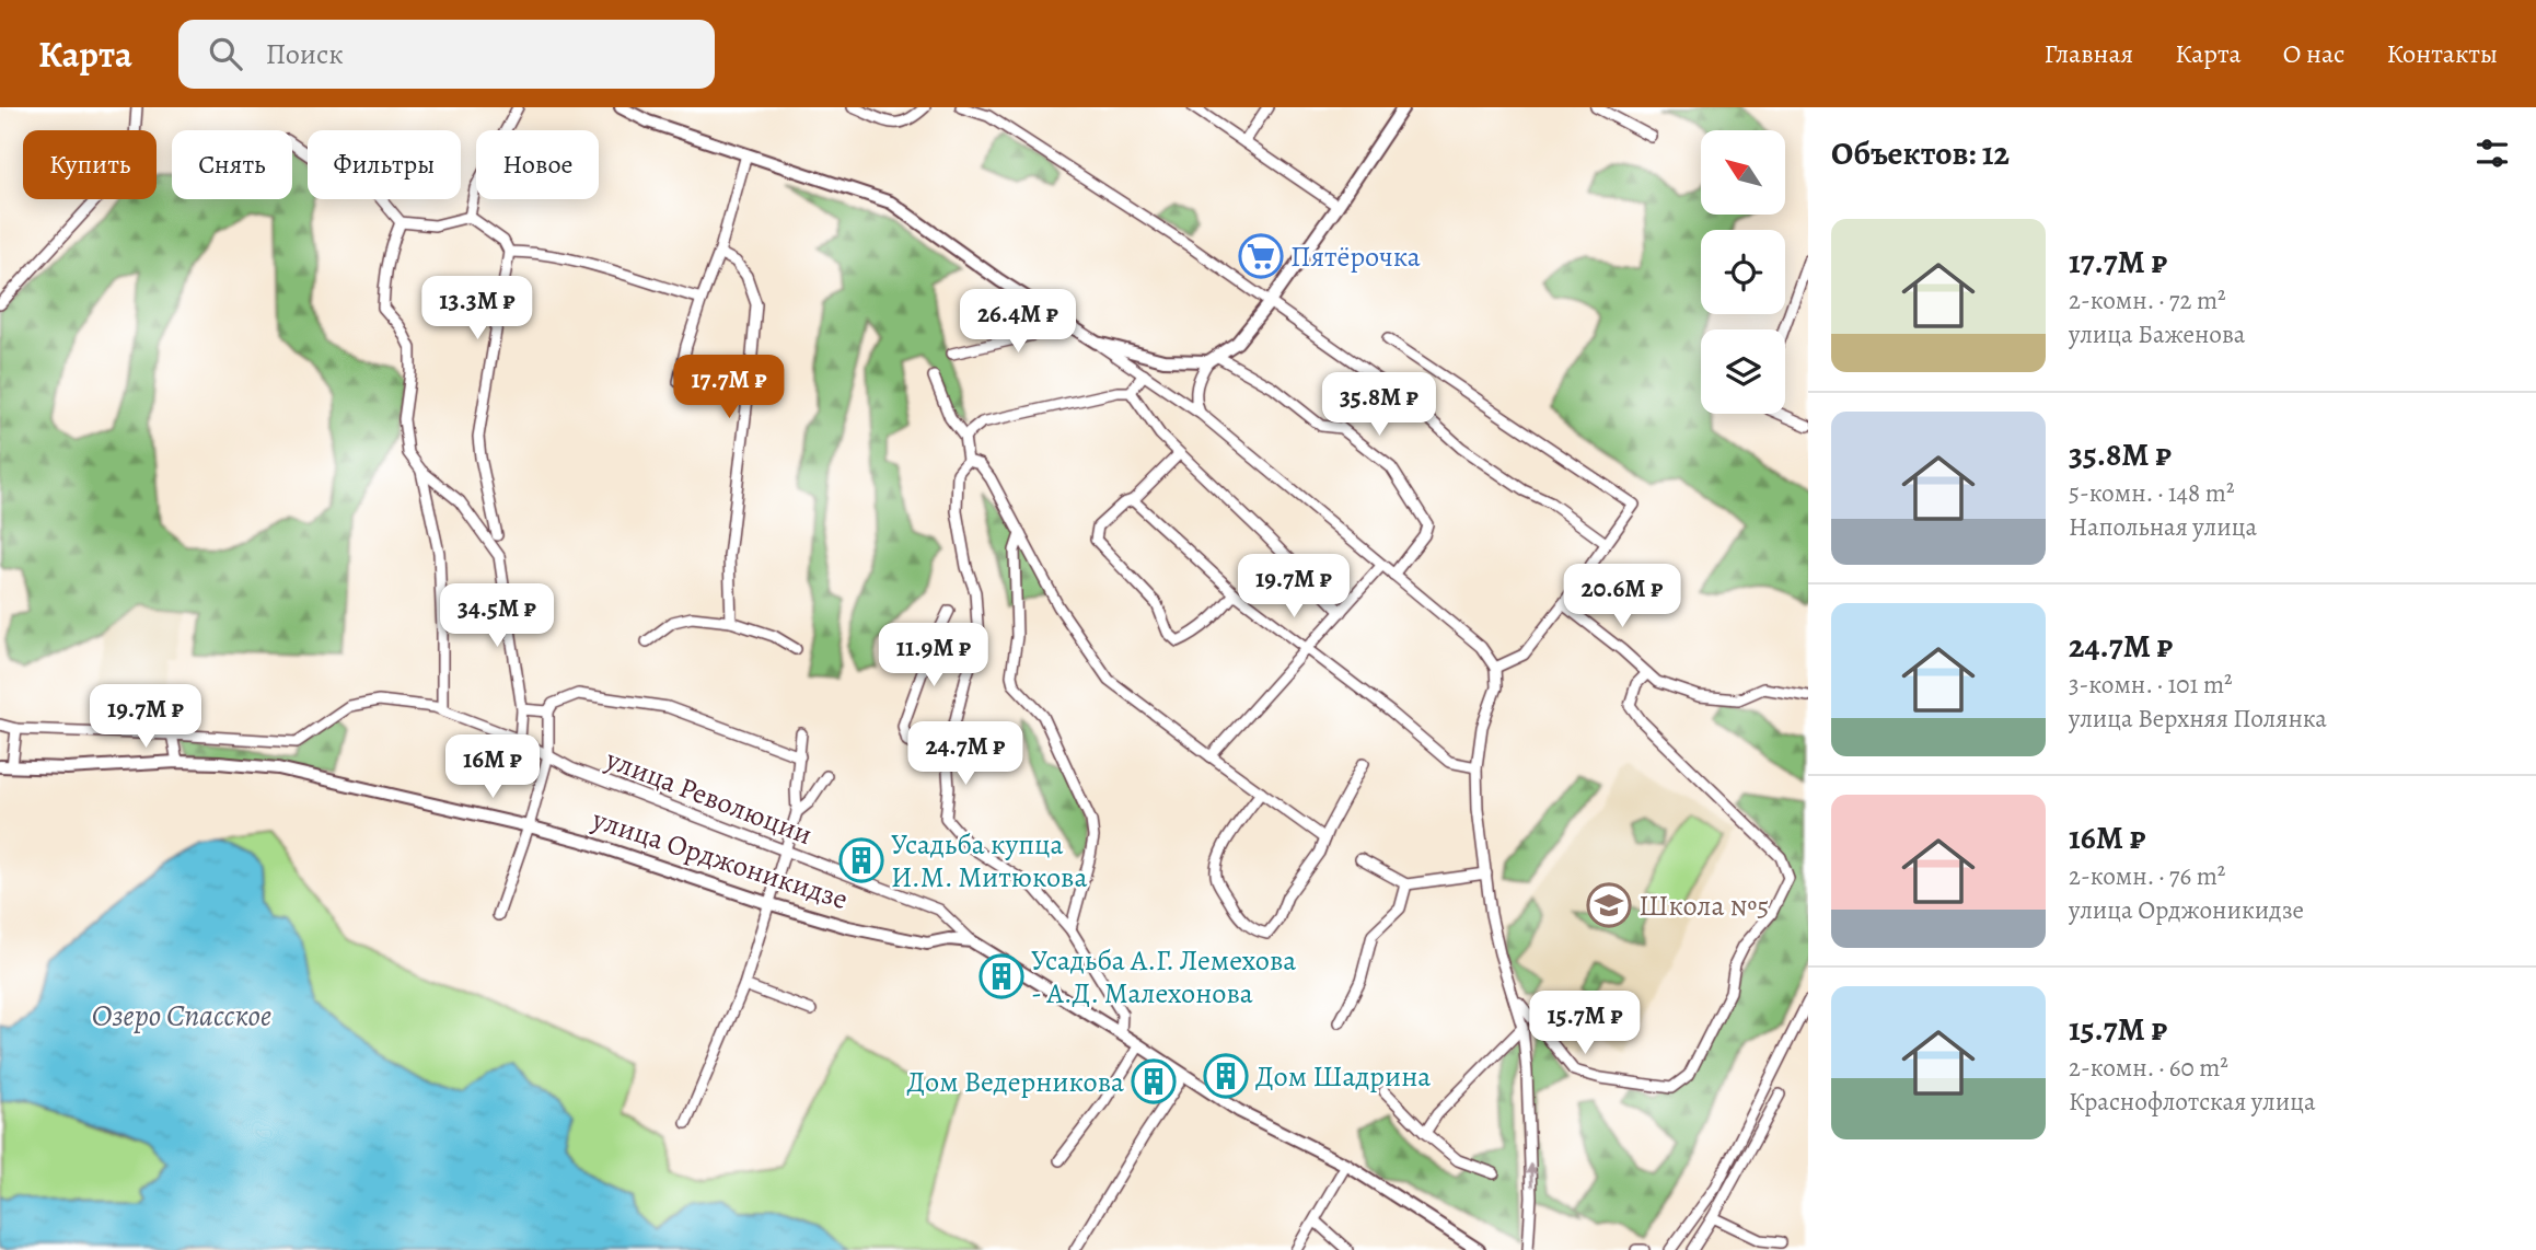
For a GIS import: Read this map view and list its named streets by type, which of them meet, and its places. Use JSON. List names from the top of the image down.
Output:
{
  "streets": {
    "street": ["улица Революции", "улица Орджоникидзе"]
  },
  "crossings": [
    ["улица Революции", "улица Орджоникидзе"]
  ],
  "water": ["Озеро Спасское"],
  "places": {
    "supermarket": ["Пятёрочка"],
    "building": [
      "Усадьба купца И.М. Митюкова",
      "Усадьба А.Г. Лемехова - А.Д. Малехонова",
      "Дом Шадрина",
      "Дом Ведерникова"
    ],
    "school or university": ["Школа №5"]
  },
  "north": "top left",
  "page": {
    "header": "Карта",
    "search": "Поиск",
    "nav": [
      "Главная",
      "Карта",
      "О нас",
      "Контакты"
    ],
    "heading": "Объектов: 12",
    "chip": [
      "Купить",
      "Снять",
      "Фильтры",
      "Новое"
    ],
    "list": [
      {
        "name": "17.7M ₽",
        "note": "2-комн. · 72 m² · улица Баженова"
      },
      {
        "name": "35.8M ₽",
        "note": "5-комн. · 148 m² · Напольная улица"
      },
      {
        "name": "24.7M ₽",
        "note": "3-комн. · 101 m² · улица Верхняя Полянка"
      },
      {
        "name": "16M ₽",
        "note": "2-комн. · 76 m² · улица Орджоникидзе"
      },
      {
        "name": "15.7M ₽",
        "note": "2-комн. · 60 m² · Краснофлотская улица"
      }
    ],
    "price": [
      "13.3M ₽",
      "26.4M ₽",
      "17.7M ₽",
      "35.8M ₽",
      "19.7M ₽",
      "20.6M ₽",
      "34.5M ₽",
      "11.9M ₽",
      "19.7M ₽",
      "24.7M ₽",
      "16M ₽",
      "15.7M ₽"
    ]
  }
}
